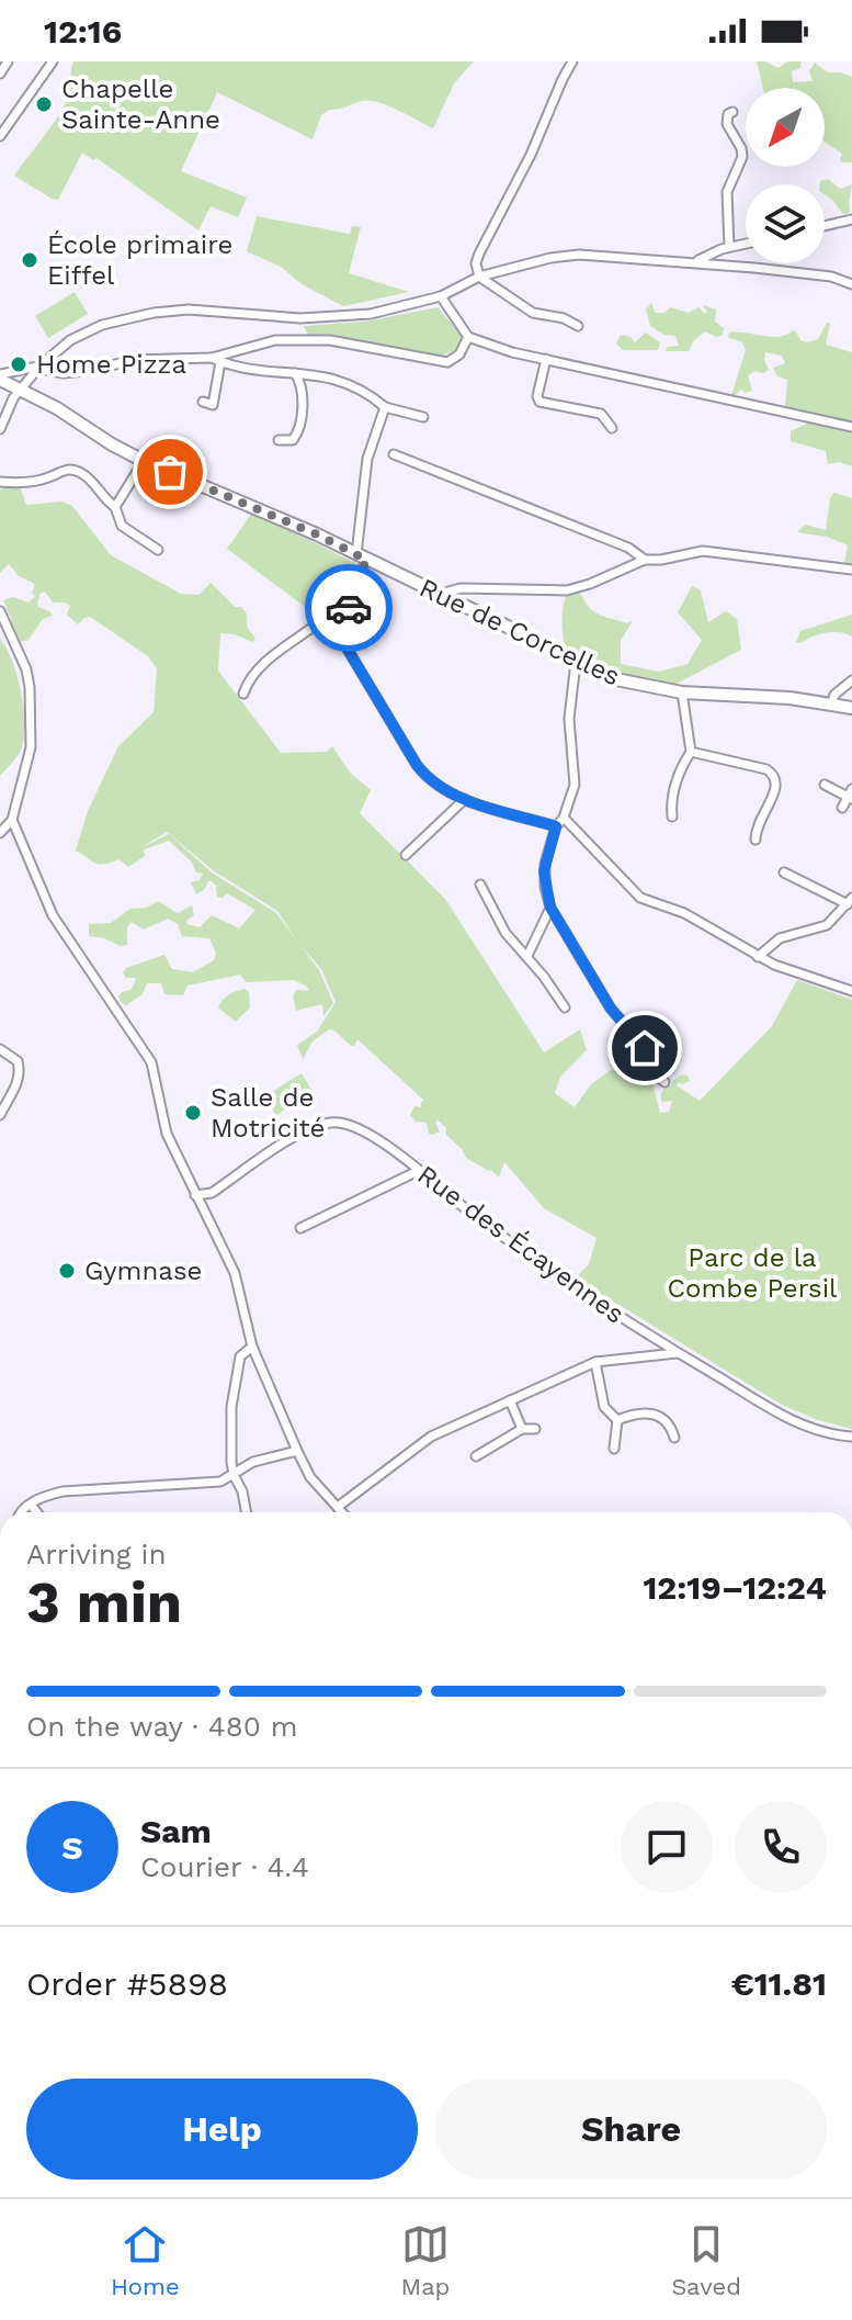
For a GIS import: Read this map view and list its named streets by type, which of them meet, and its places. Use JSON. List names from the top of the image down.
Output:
{
  "streets": {
    "main road": ["Rue de Corcelles"],
    "street": ["Rue des Écayennes"]
  },
  "parks": ["Parc de la Combe Persil"],
  "places": [
    "Chapelle Sainte-Anne",
    "École primaire Eiffel",
    "Home Pizza",
    "Salle de Motricité",
    "Gymnase"
  ],
  "north": "bottom left",
  "page": {
    "status": "12:16",
    "heading": ["3 min", "Arriving in", "12:19–12:24"],
    "panel": [
      "Sam",
      "Courier · 4.4",
      "Order #5898",
      "€11.81"
    ],
    "bar": "On the way · 480 m",
    "round": "S",
    "buttons": ["Help", "Share"],
    "tabs": ["Home", "Map", "Saved"]
  }
}
